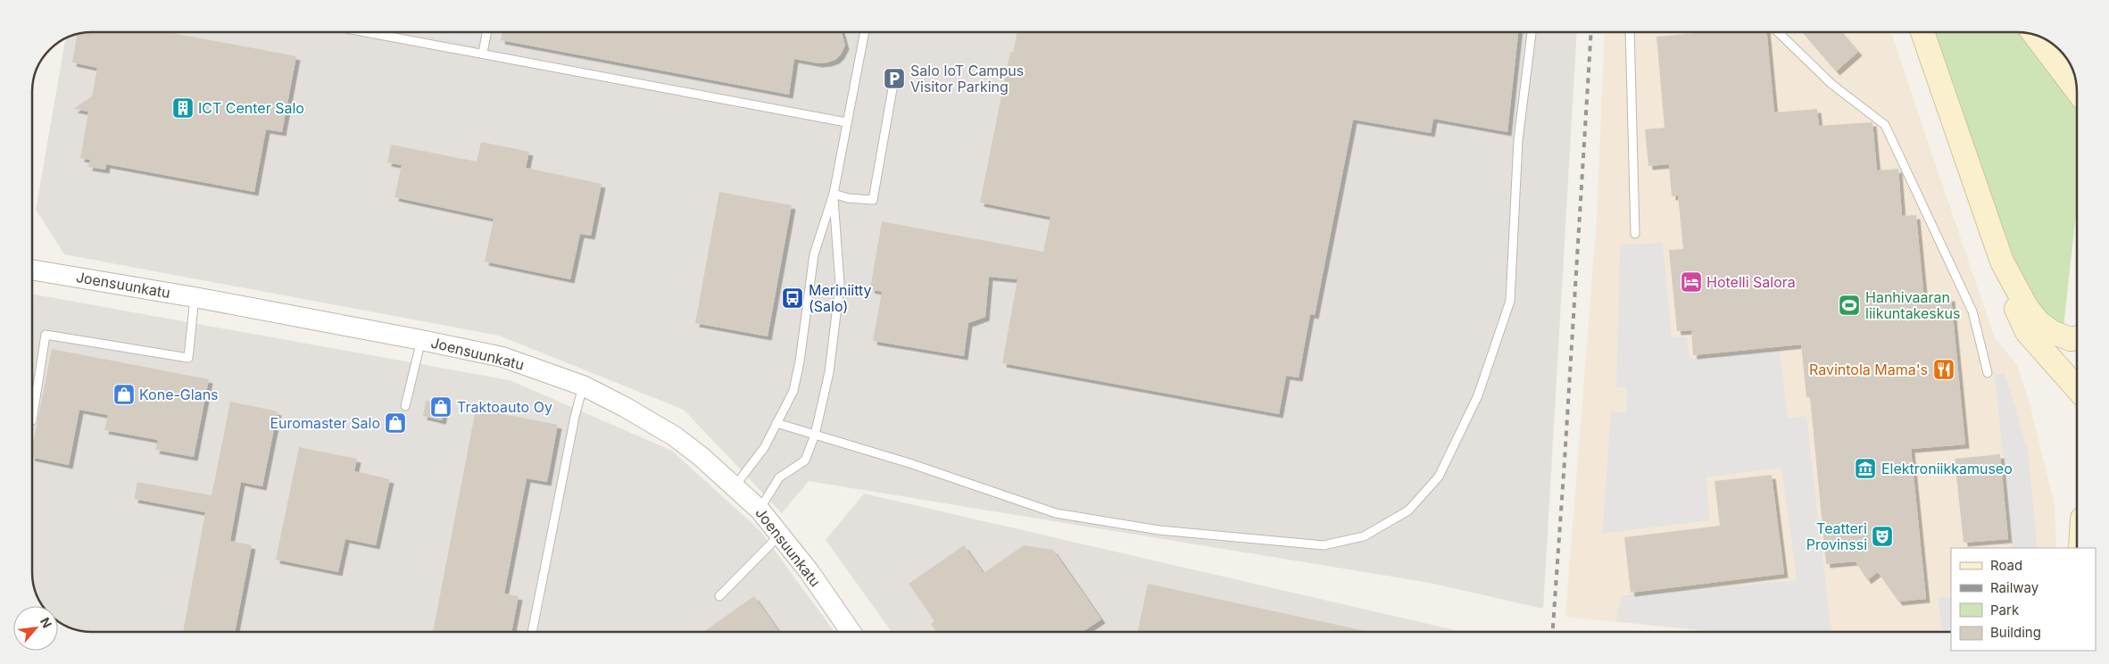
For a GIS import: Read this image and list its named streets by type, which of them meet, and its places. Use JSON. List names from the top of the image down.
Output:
{
  "streets": {
    "street": ["Joensuunkatu"]
  },
  "places": {
    "parking": ["Salo IoT Campus Visitor Parking"],
    "building": ["ICT Center Salo"],
    "hotel": ["Hotelli Salora"],
    "bus stop": ["Meriniitty (Salo)"],
    "sports": ["Hanhivaaran liikuntakeskus"],
    "restaurant": ["Ravintola Mama's"],
    "shop": ["Kone-Glans", "Traktoauto Oy", "Euromaster Salo"],
    "museum": ["Elektroniikkamuseo"],
    "theatre": ["Teatteri Provinssi"]
  },
  "legend": [
    "Road",
    "Railway",
    "Park",
    "Building"
  ],
  "north": "top right"
}
